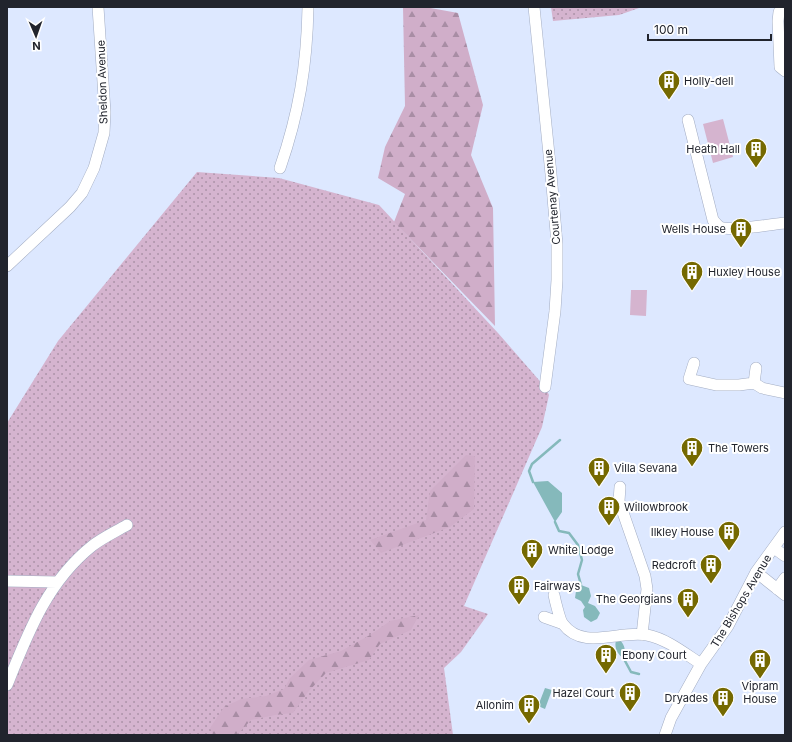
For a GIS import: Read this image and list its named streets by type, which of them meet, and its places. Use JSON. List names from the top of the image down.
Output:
{
  "streets": {
    "street": ["Sheldon Avenue", "Courtenay Avenue", "The Bishops Avenue"]
  },
  "places": {
    "building": [
      "Holly-dell",
      "Heath Hall",
      "Wells House",
      "Huxley House",
      "The Towers",
      "Villa Sevana",
      "Willowbrook",
      "Ilkley House",
      "White Lodge",
      "Redcroft",
      "Fairways",
      "The Georgians",
      "Ebony Court",
      "Vipram House",
      "Hazel Court",
      "Dryades",
      "Allonim"
    ]
  },
  "scale_bar": "100 m",
  "north": "bottom"
}
